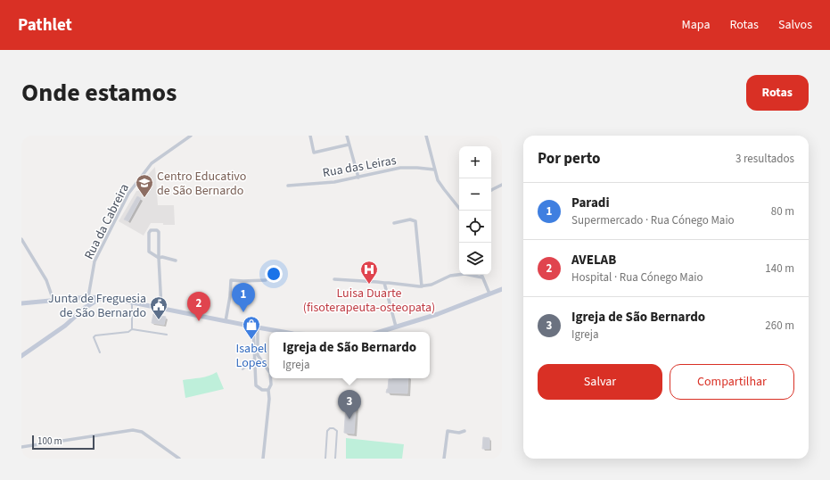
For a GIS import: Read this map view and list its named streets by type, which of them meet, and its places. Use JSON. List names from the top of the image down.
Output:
{
  "streets": {
    "street": ["Rua das Leiras", "Rua da Cabreira"]
  },
  "places": {
    "school or university": ["Centro Educativo de São Bernardo"],
    "hospital": ["Luisa Duarte (fisoterapeuta-osteopata)"],
    "public building": ["Junta de Freguesia de São Bernardo"],
    "shop": ["Isabel Lopes"]
  },
  "scale_bar": "100 m",
  "page": {
    "header": "Pathlet",
    "nav": ["Mapa", "Rotas", "Salvos"],
    "title": "Onde estamos",
    "buttons": [
      "Rotas",
      ["Salvar", "Compartilhar"]
    ],
    "heading": ["Por perto", "3 resultados"],
    "map_buttons": ["+", "−"],
    "list": [
      {
        "mark": "1",
        "name": "Paradi",
        "note": "Supermercado · Rua Cónego Maio",
        "value": "80 m"
      },
      {
        "mark": "2",
        "name": "AVELAB",
        "note": "Hospital · Rua Cónego Maio",
        "value": "140 m"
      },
      {
        "mark": "3",
        "name": "Igreja de São Bernardo",
        "note": "Igreja",
        "value": "260 m"
      }
    ],
    "pins": ["1", "2", "3"],
    "popup": ["Igreja de São Bernardo", "Igreja"],
    "scale": "100 m"
  }
}
